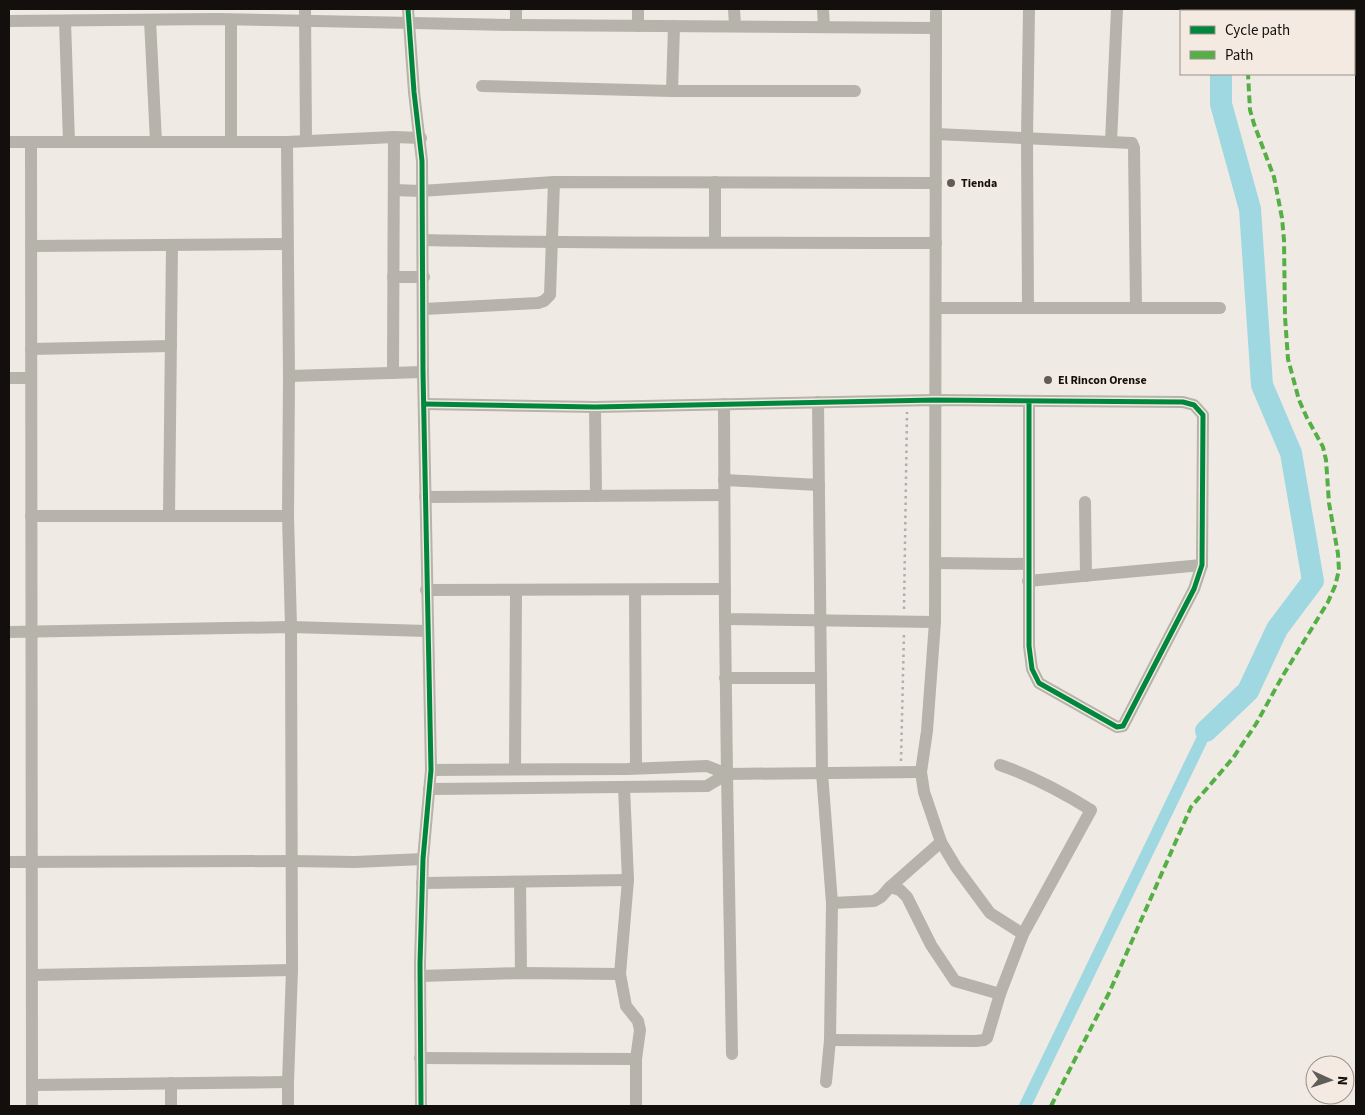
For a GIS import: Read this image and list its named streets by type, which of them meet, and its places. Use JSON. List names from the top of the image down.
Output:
{
  "places": ["Tienda", "El Rincon Orense"],
  "legend": ["Cycle path", "Path"],
  "north": "right"
}
